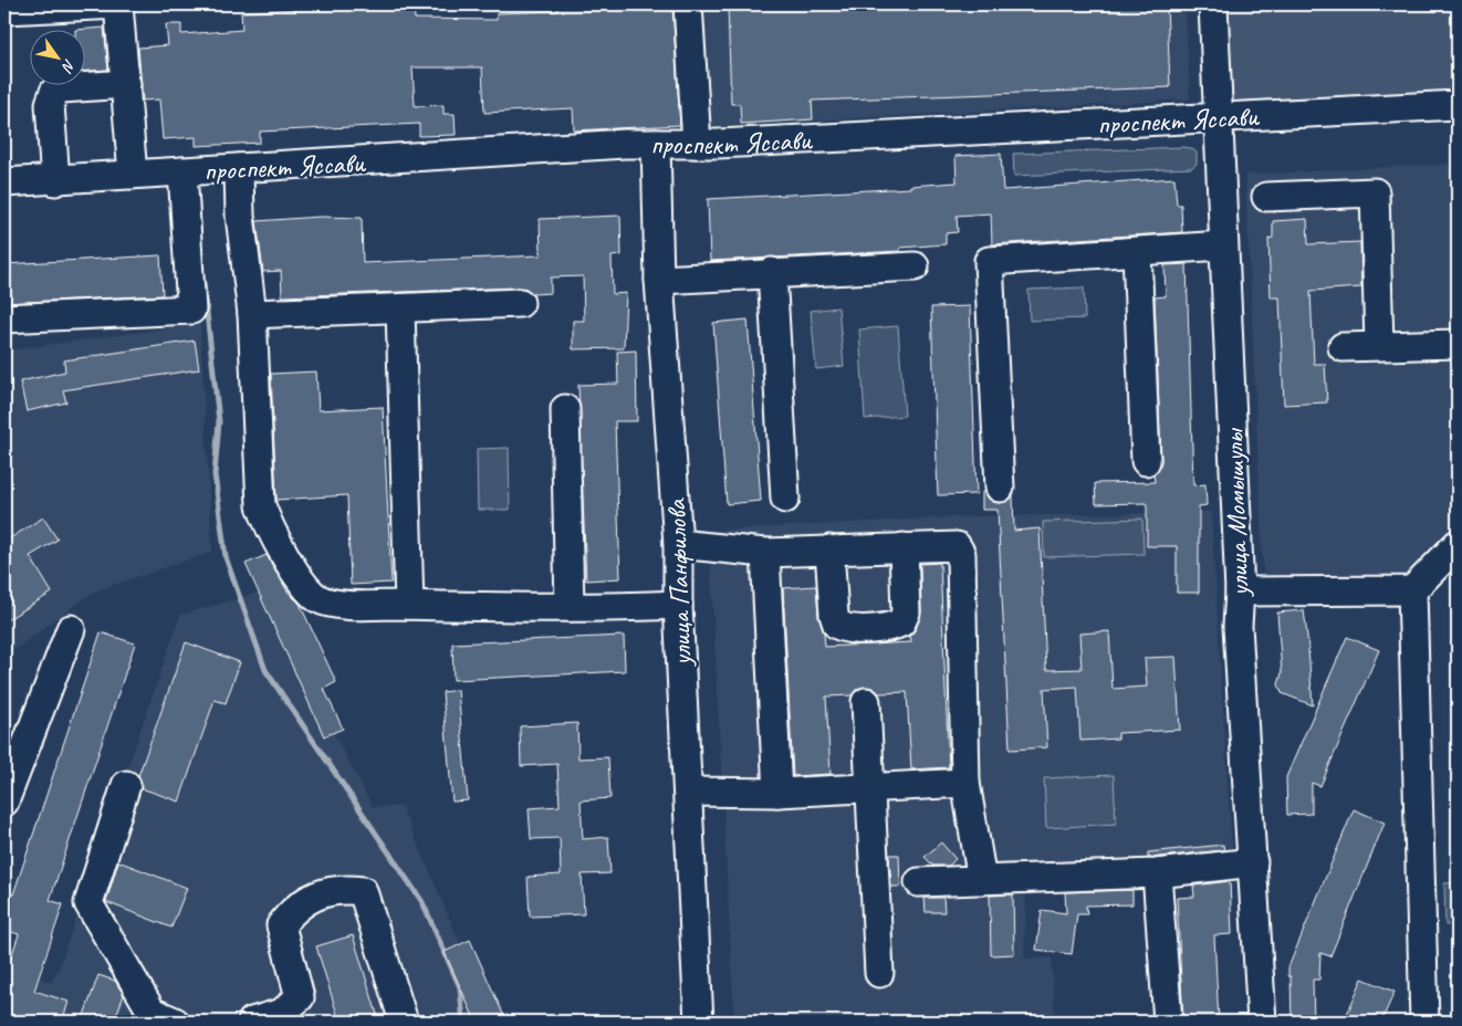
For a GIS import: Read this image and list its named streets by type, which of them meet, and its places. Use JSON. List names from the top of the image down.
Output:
{
  "streets": {
    "street": ["проспект Яссави", "улица Момышулы", "улица Панфилова"]
  },
  "crossings": [
    ["проспект Яссави", "улица Момышулы"],
    ["проспект Яссави", "улица Панфилова"]
  ],
  "north": "bottom right"
}
